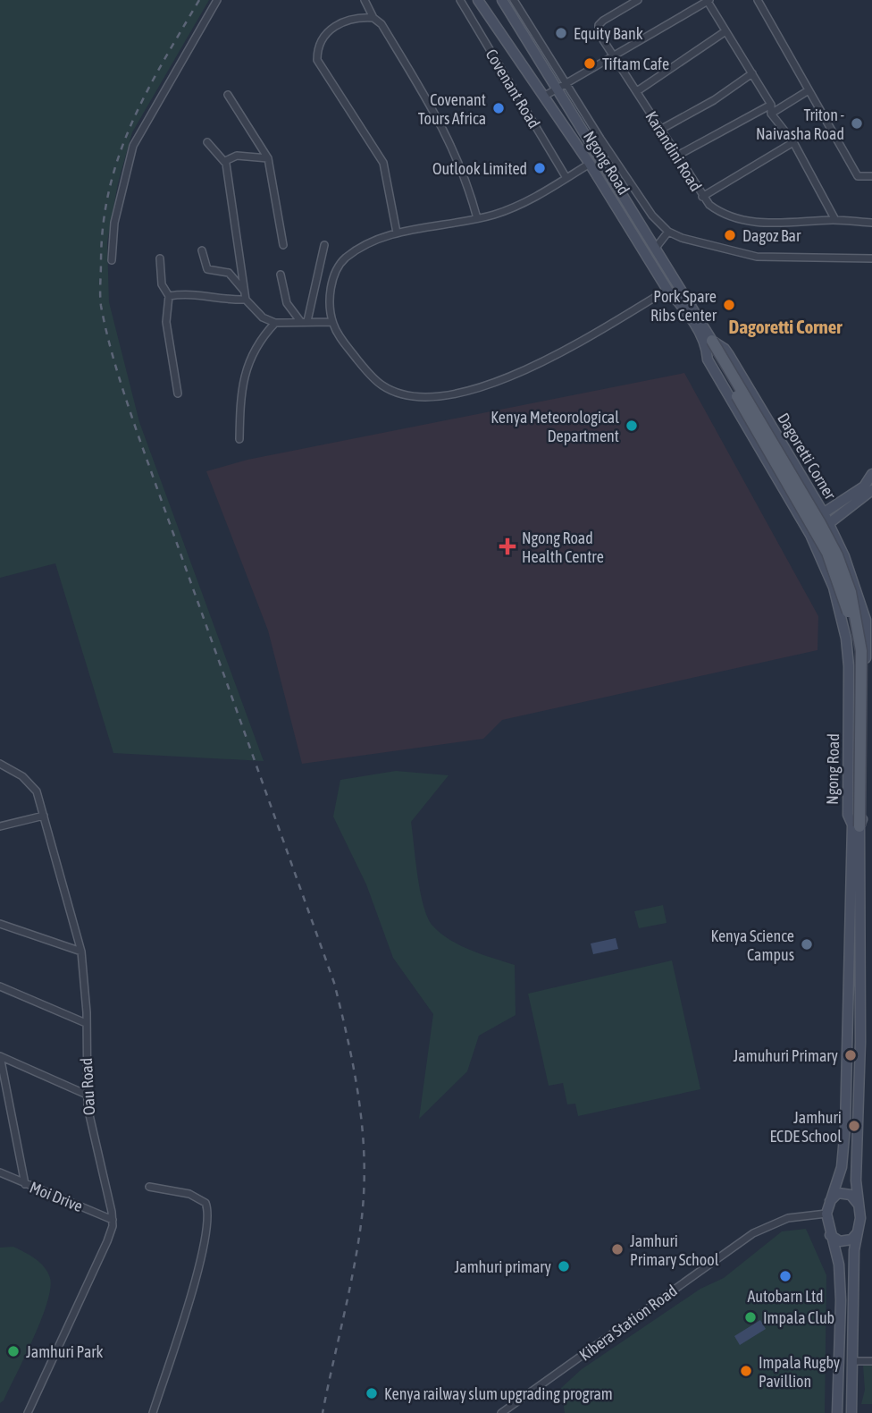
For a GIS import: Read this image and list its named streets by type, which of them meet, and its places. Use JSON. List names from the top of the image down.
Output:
{
  "streets": {
    "main road": ["Ngong Road", "Dagoretti Corner"],
    "street": [
      "Covenant Road",
      "Karandini Road",
      "Oau Road",
      "Moi Drive",
      "Kibera Station Road"
    ]
  },
  "crossings": [
    ["Ngong Road", "Dagoretti Corner"],
    ["Ngong Road", "Kibera Station Road"],
    ["Oau Road", "Moi Drive"]
  ],
  "districts": ["Dagoretti Corner"],
  "places": {
    "other": [
      "Equity Bank",
      "Tiftam Cafe",
      "Covenant Tours Africa",
      "Triton - Naivasha Road",
      "Outlook Limited",
      "Dagoz Bar",
      "Pork Spare Ribs Center",
      "Kenya Meteorological Department",
      "Kenya Science Campus",
      "Jamuhuri Primary",
      "Jamhuri ECDE School",
      "Jamhuri Primary School",
      "Jamhuri primary",
      "Autobarn Ltd",
      "Impala Club",
      "Jamhuri Park",
      "Impala Rugby Pavillion",
      "Kenya railway slum upgrading program"
    ],
    "health": ["Ngong Road Health Centre"]
  }
}
